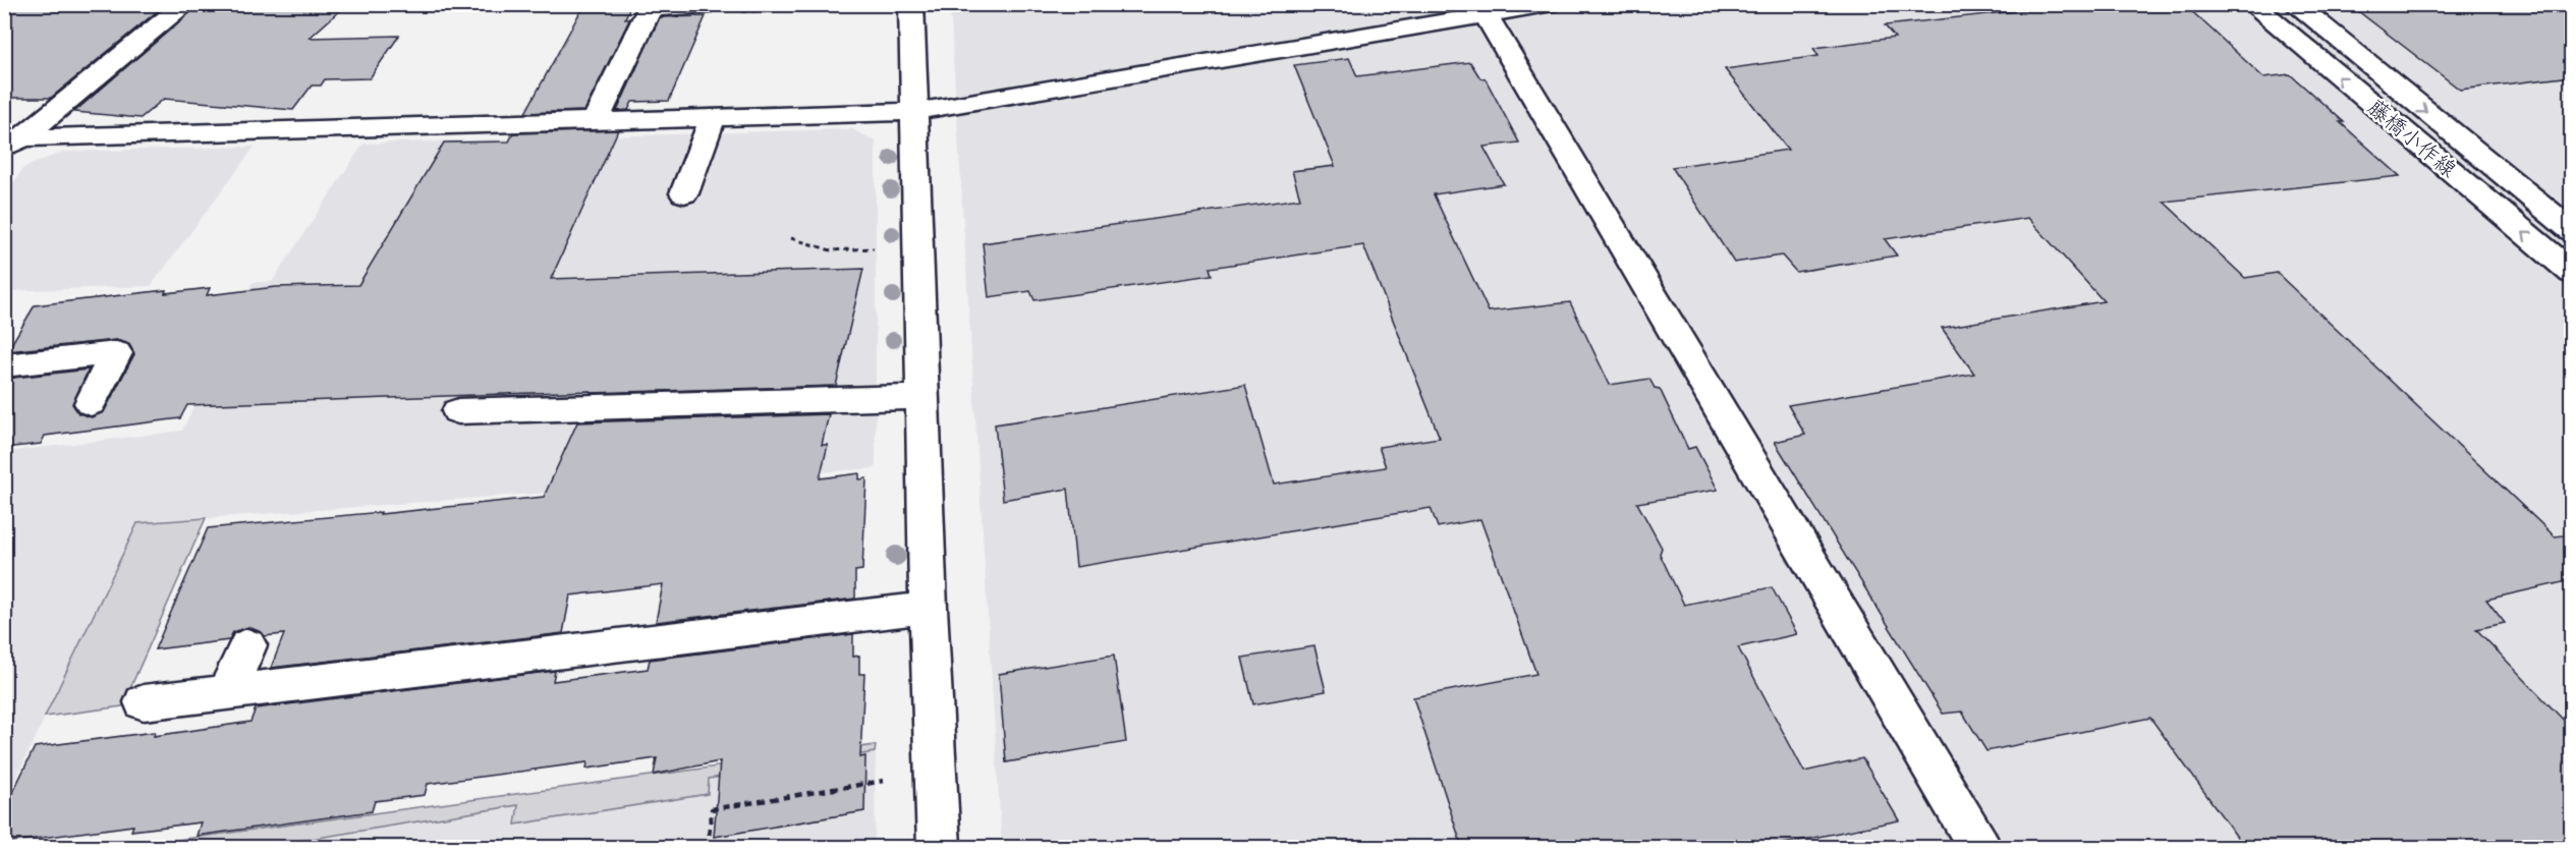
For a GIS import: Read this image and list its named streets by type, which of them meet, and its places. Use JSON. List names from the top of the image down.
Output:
{
  "streets": {
    "street": ["藤橋小作線"]
  }
}
